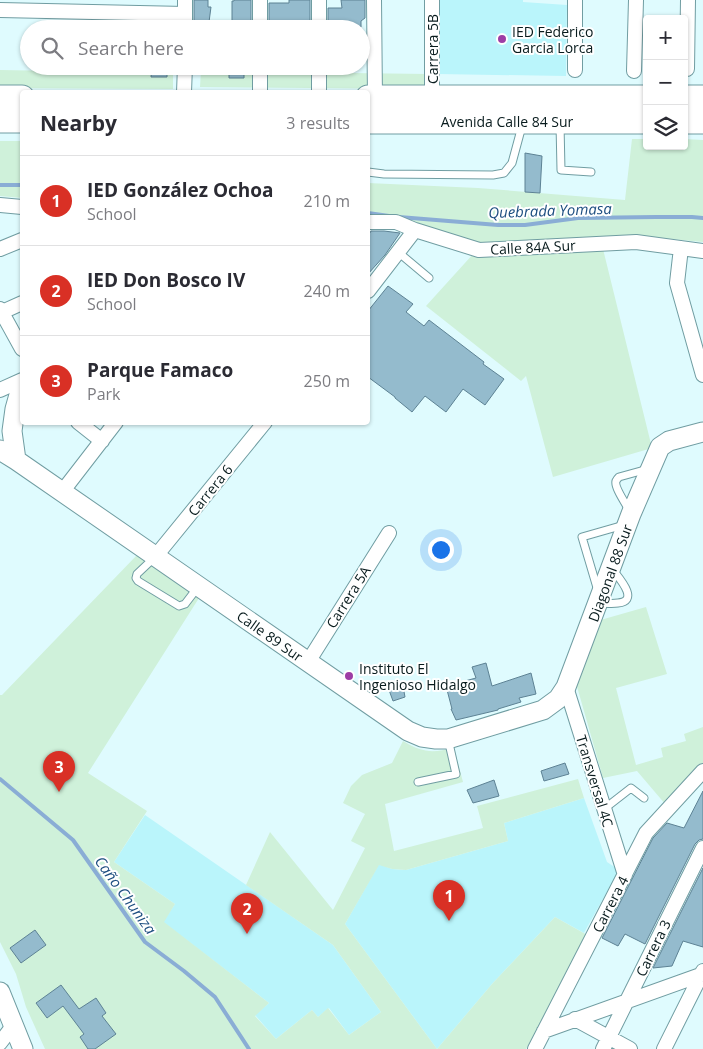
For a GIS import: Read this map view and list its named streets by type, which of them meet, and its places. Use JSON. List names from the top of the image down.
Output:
{
  "streets": {
    "highway": ["Avenida Calle 84 Sur"],
    "street": [
      "Carrera 5B",
      "Calle 84A Sur",
      "Carrera 6",
      "Diagonal 88 Sur",
      "Carrera 5A",
      "Calle 89 Sur",
      "Transversal 4C",
      "Carrera 4",
      "Carrera 3"
    ]
  },
  "crossings": [
    ["Carrera 5B", "Avenida Calle 84 Sur"],
    ["Carrera 6", "Calle 89 Sur"],
    ["Diagonal 88 Sur", "Calle 89 Sur"],
    ["Diagonal 88 Sur", "Transversal 4C"],
    ["Carrera 5A", "Calle 89 Sur"],
    ["Calle 89 Sur", "Transversal 4C"],
    ["Transversal 4C", "Carrera 4"]
  ],
  "water": ["Quebrada Yomasa", "Caño Chuniza"],
  "places": ["IED Federico Garcia Lorca", "Instituto El Ingenioso Hidalgo"],
  "page": {
    "map_buttons": ["+", "−"],
    "search": "Search here",
    "heading": ["Nearby", "3 results"],
    "list": [
      {
        "mark": "1",
        "name": "IED González Ochoa",
        "note": "School",
        "value": "210 m"
      },
      {
        "mark": "2",
        "name": "IED Don Bosco IV",
        "note": "School",
        "value": "240 m"
      },
      {
        "mark": "3",
        "name": "Parque Famaco",
        "note": "Park",
        "value": "250 m"
      }
    ],
    "pins": ["3", "1", "2"]
  }
}
